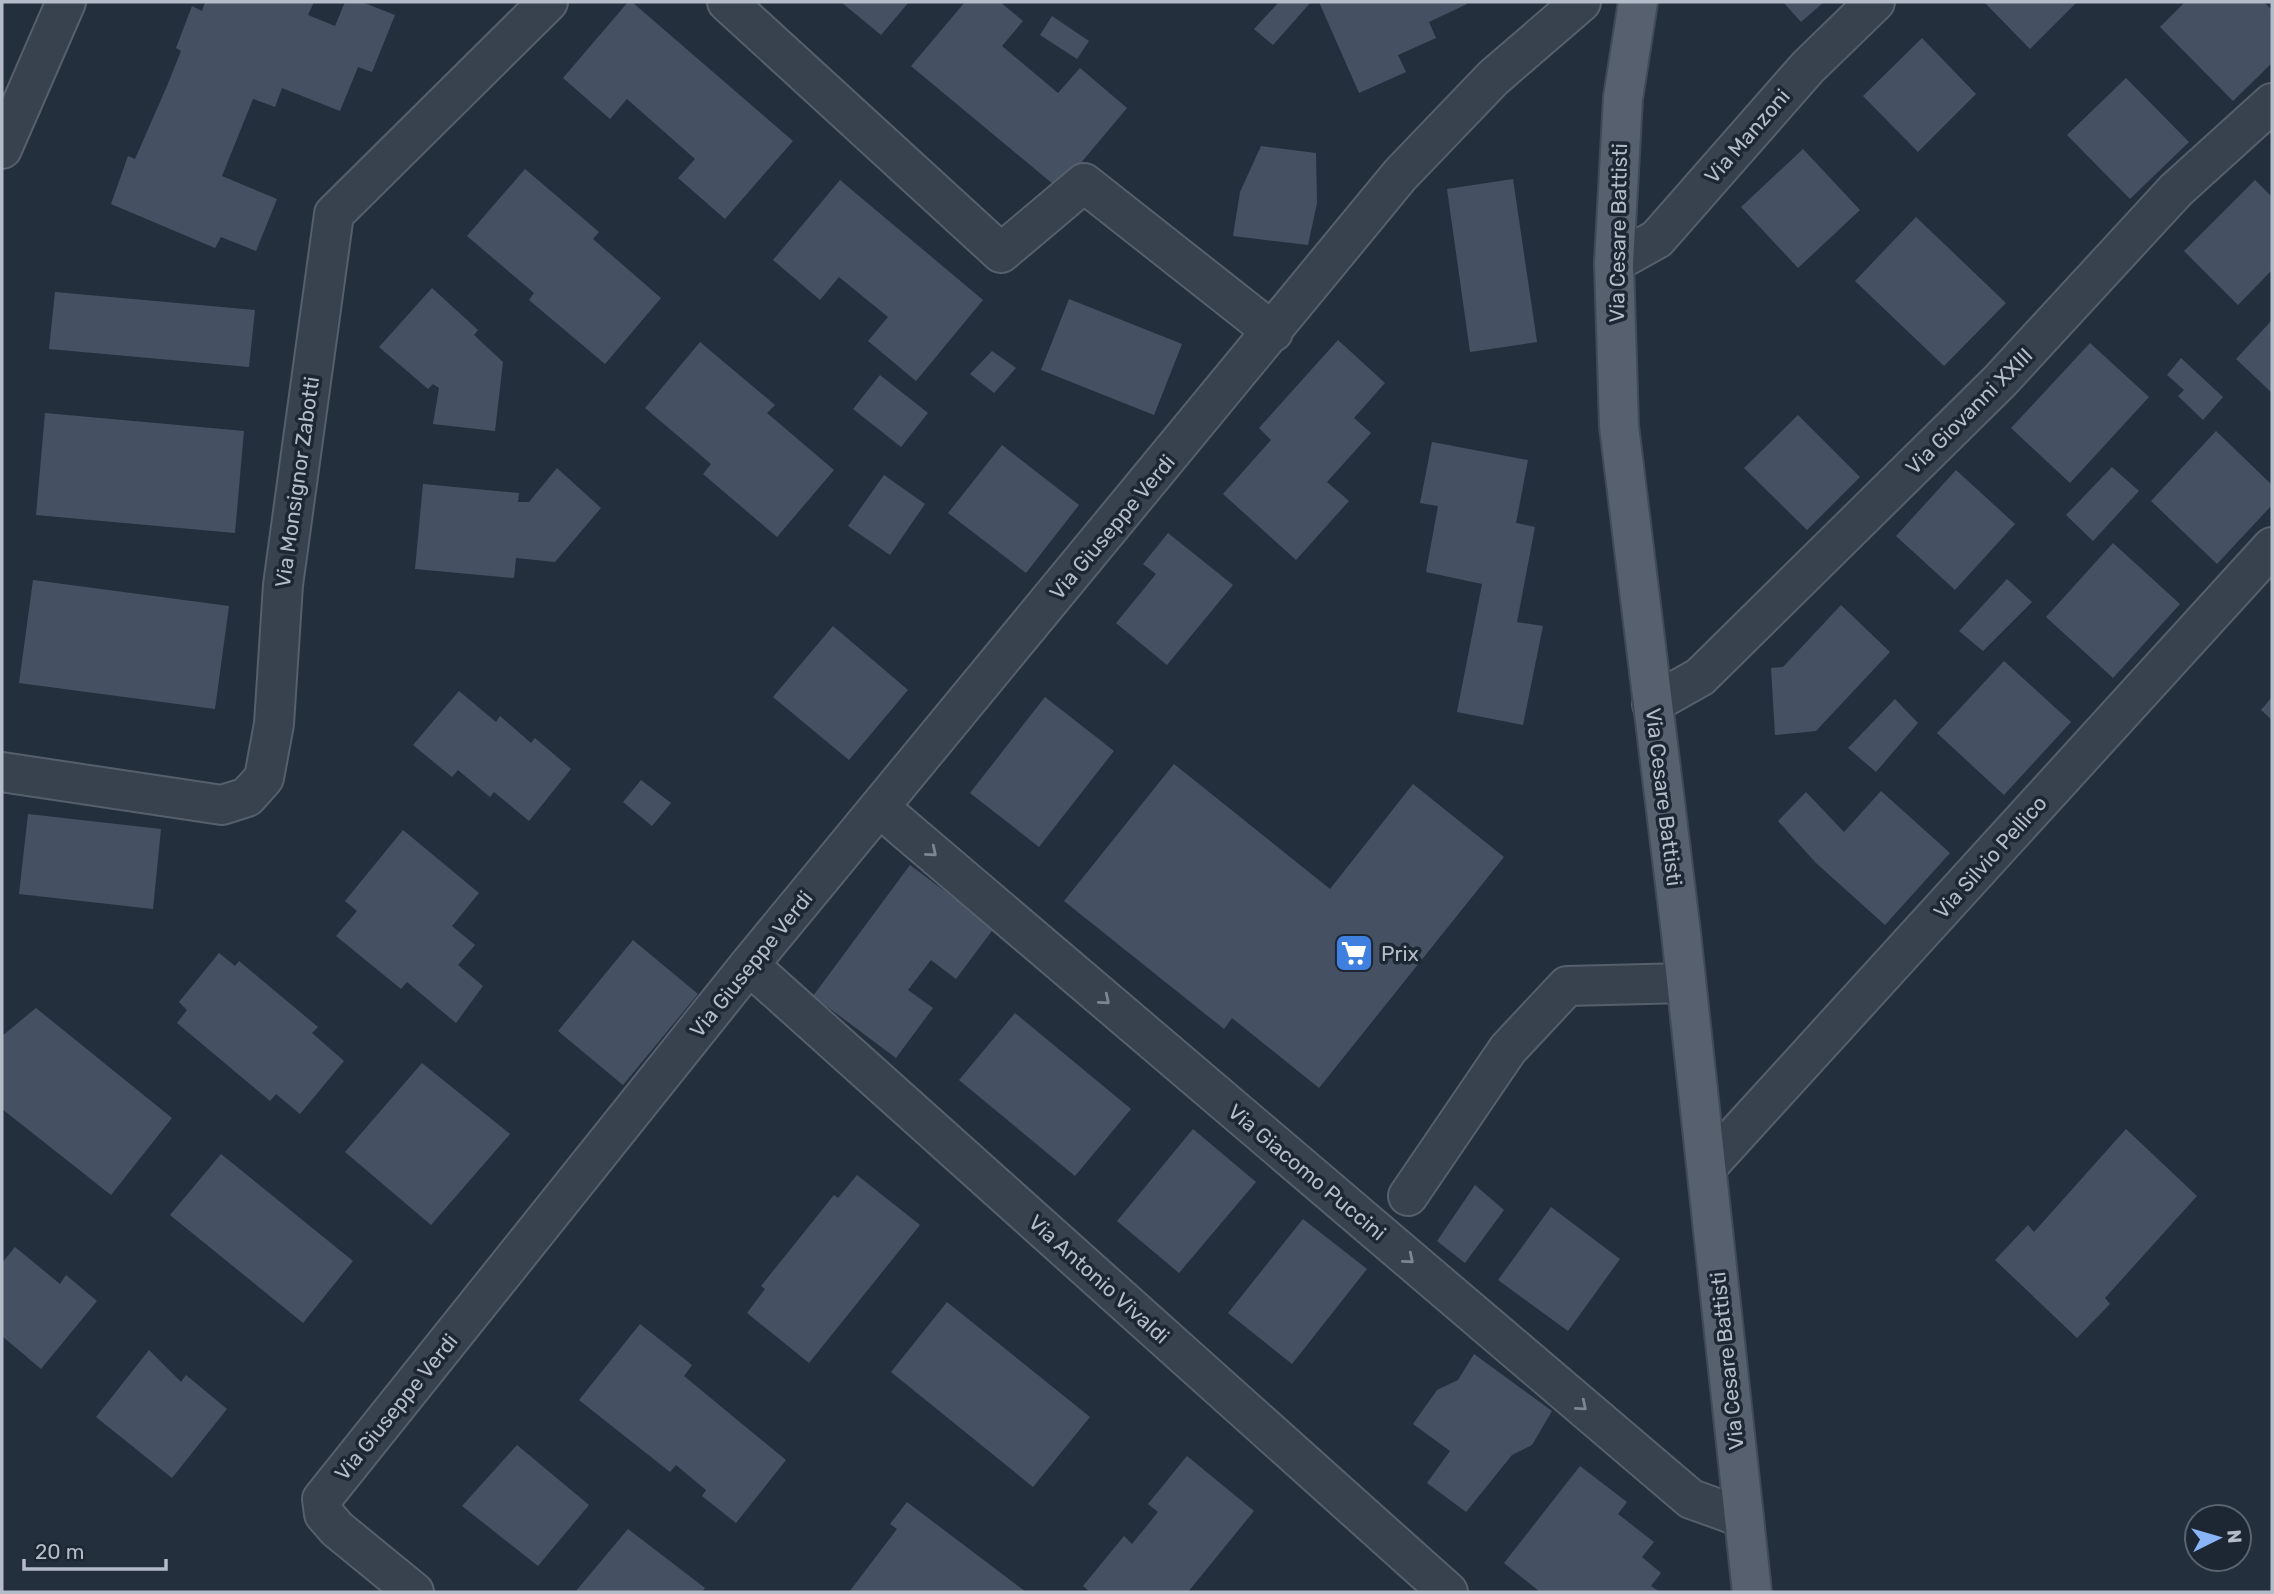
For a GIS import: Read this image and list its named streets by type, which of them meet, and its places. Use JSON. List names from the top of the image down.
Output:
{
  "streets": {
    "main road": ["Via Cesare Battisti"],
    "street": [
      "Via Manzoni",
      "Via Giovanni XXIII",
      "Via Monsignor Zabotti",
      "Via Giuseppe Verdi",
      "Via Silvio Pellico",
      "Via Giacomo Puccini",
      "Via Antonio Vivaldi"
    ]
  },
  "crossings": [
    ["Via Manzoni", "Via Cesare Battisti"],
    ["Via Cesare Battisti", "Via Giovanni XXIII"],
    ["Via Cesare Battisti", "Via Silvio Pellico"],
    ["Via Cesare Battisti", "Via Giacomo Puccini"],
    ["Via Giuseppe Verdi", "Via Giacomo Puccini"],
    ["Via Giuseppe Verdi", "Via Antonio Vivaldi"]
  ],
  "one_way": ["Via Giacomo Puccini"],
  "places": {
    "supermarket": ["Prix"]
  },
  "scale_bar": "20 m",
  "north": "right"
}
